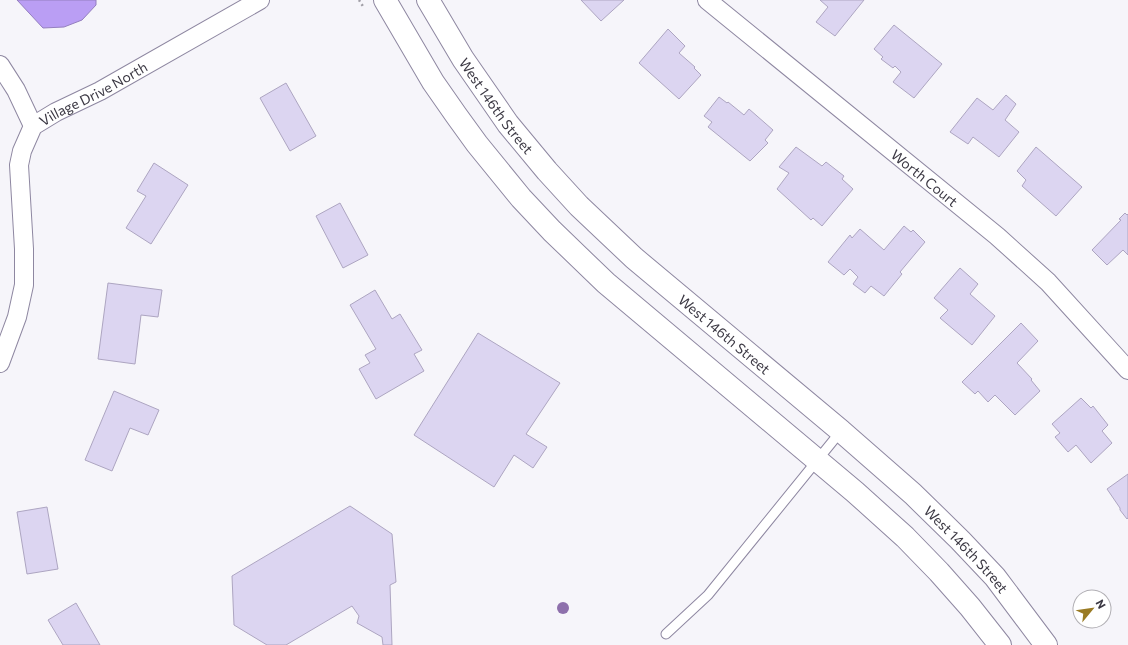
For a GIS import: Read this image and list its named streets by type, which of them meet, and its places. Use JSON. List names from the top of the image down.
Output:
{
  "streets": {
    "main road": ["West 146th Street"],
    "street": ["Village Drive North", "Worth Court"]
  },
  "north": "top right"
}
